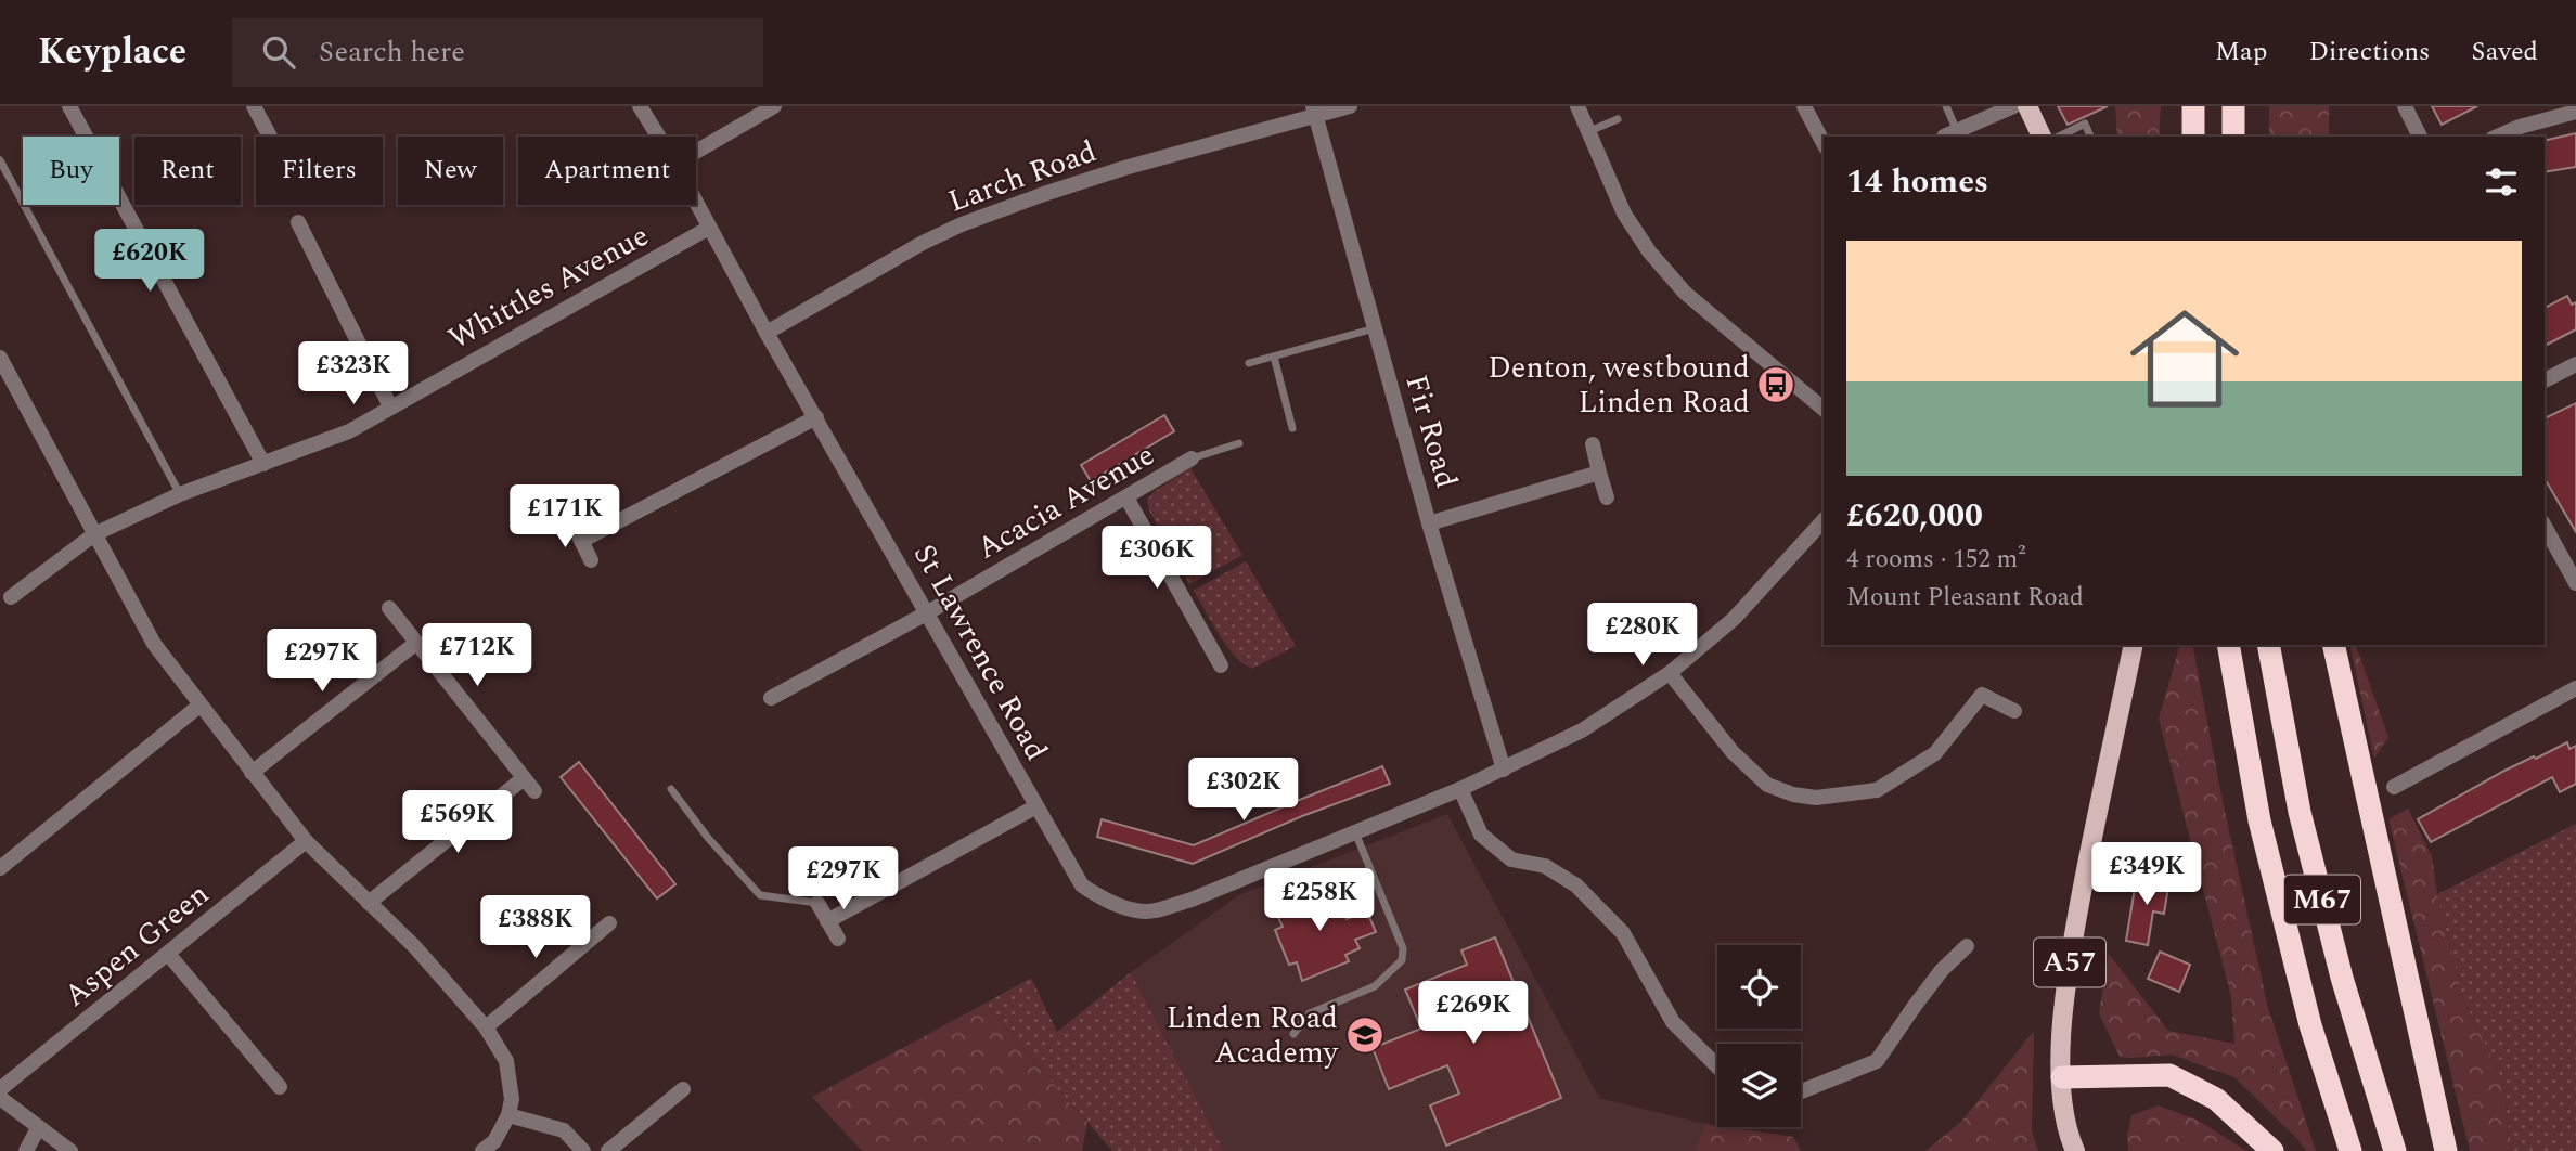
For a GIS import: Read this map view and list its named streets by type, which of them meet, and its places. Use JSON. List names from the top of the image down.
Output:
{
  "streets": {
    "highway": ["M67"],
    "main road": ["A57"],
    "street": [
      "Larch Road",
      "Whittles Avenue",
      "Fir Road",
      "Acacia Avenue",
      "St Lawrence Road",
      "Aspen Green"
    ]
  },
  "crossings": [
    ["Larch Road", "Fir Road"],
    ["Larch Road", "St Lawrence Road"],
    ["Whittles Avenue", "St Lawrence Road"],
    ["Fir Road", "St Lawrence Road"],
    ["Acacia Avenue", "St Lawrence Road"]
  ],
  "places": {
    "bus stop": ["Denton, westbound Linden Road"],
    "school or university": ["Linden Road Academy"]
  },
  "page": {
    "header": "Keyplace",
    "search": "Search here",
    "nav": ["Map", "Directions", "Saved"],
    "chip": [
      "Buy",
      "Rent",
      "Filters",
      "New",
      "Apartment"
    ],
    "heading": "14 homes",
    "list": [
      {
        "name": "£620,000",
        "note": "4 rooms · 152 m² · Mount Pleasant Road"
      }
    ],
    "price": [
      "£620K",
      "£323K",
      "£171K",
      "£306K",
      "£280K",
      "£712K",
      "£297K",
      "£302K",
      "£569K",
      "£349K",
      "£297K",
      "£258K",
      "£388K",
      "£269K"
    ]
  }
}
